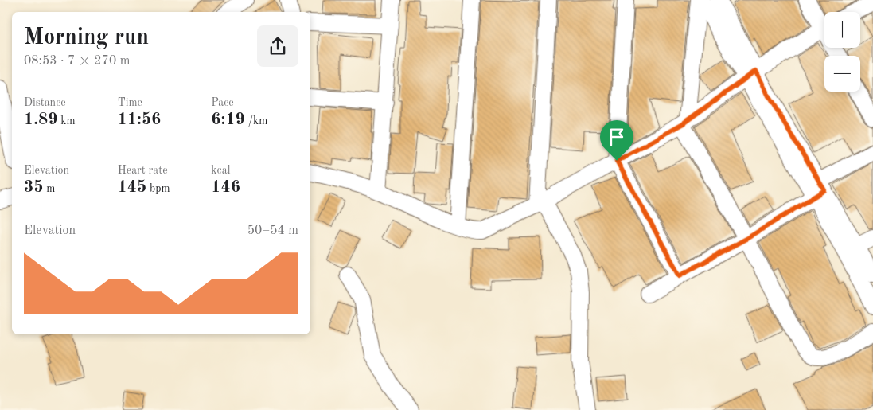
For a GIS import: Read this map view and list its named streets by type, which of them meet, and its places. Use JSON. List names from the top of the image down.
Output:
{
  "page": {
    "map_buttons": ["+", "−"],
    "heading": ["Morning run", "08:53 · 7 × 270 m"],
    "stats": [
      ["Distance", "1.89 km"],
      ["Time", "11:56"],
      ["Pace", "6:19 /km"],
      ["Elevation", "35 m"],
      ["Heart rate", "145 bpm"],
      ["kcal", "146"]
    ],
    "chart": ["Elevation", "50–54 m"]
  }
}
